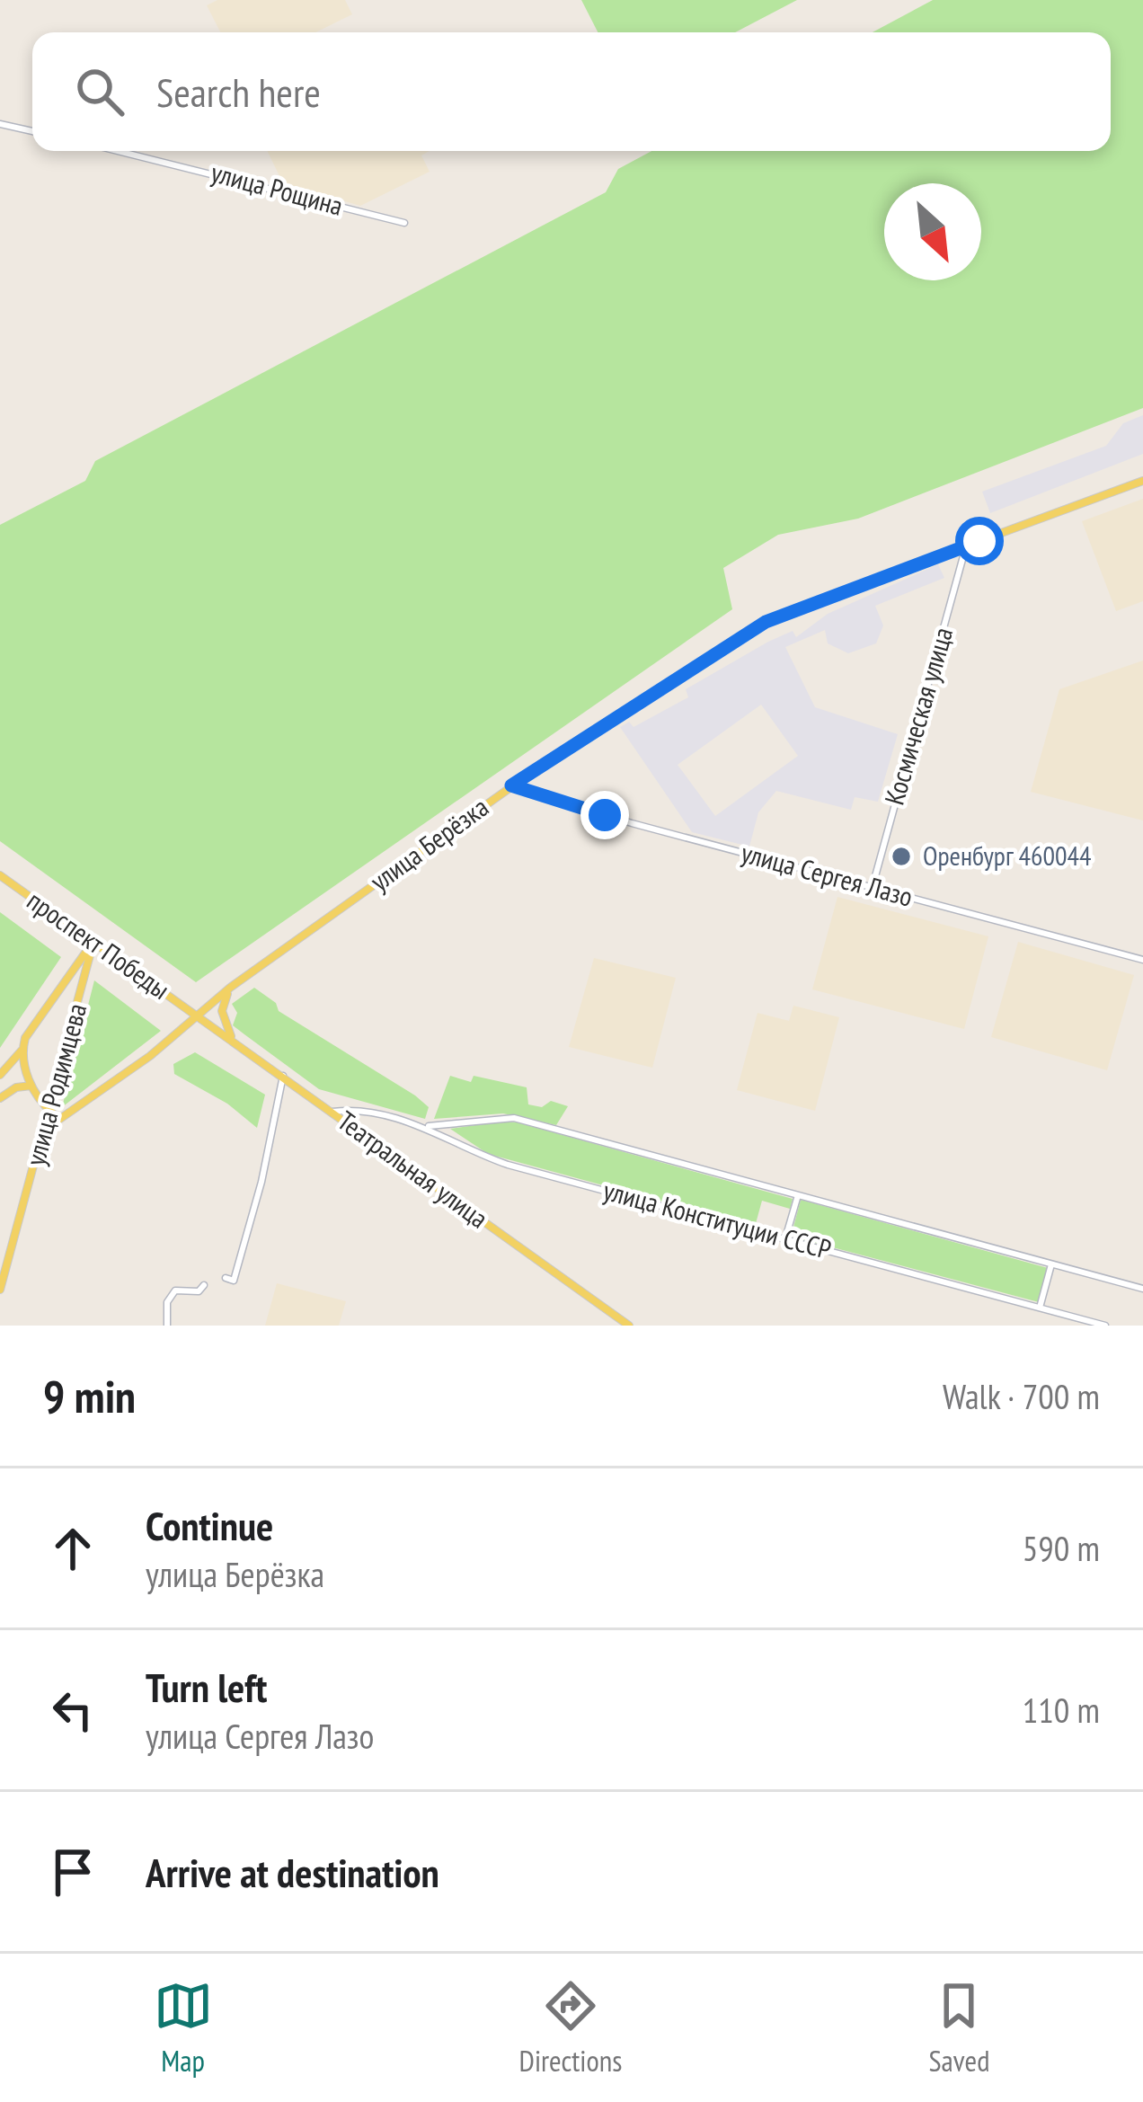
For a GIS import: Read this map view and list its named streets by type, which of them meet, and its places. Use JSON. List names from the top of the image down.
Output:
{
  "streets": {
    "main road": [
      "улица Берёзка",
      "проспект Победы",
      "улица Родимцева",
      "Театральная улица"
    ],
    "street": [
      "улица Рощина",
      "Космическая улица",
      "улица Сергея Лазо",
      "улица Конституции СССР"
    ]
  },
  "crossings": [
    ["Космическая улица", "улица Берёзка"],
    ["Космическая улица", "улица Сергея Лазо"],
    ["улица Берёзка", "улица Сергея Лазо"],
    ["улица Берёзка", "проспект Победы"],
    ["улица Берёзка", "улица Родимцева"],
    ["улица Берёзка", "Театральная улица"],
    ["проспект Победы", "улица Родимцева"],
    ["проспект Победы", "Театральная улица"],
    ["Театральная улица", "улица Конституции СССР"]
  ],
  "places": ["Оренбург 460044"],
  "north": "bottom right",
  "page": {
    "search": "Search here",
    "heading": ["9 min", "Walk · 700 m"],
    "list": [
      ["Continue", "улица Берёзка", "590 m"],
      ["Turn left", "улица Сергея Лазо", "110 m"],
      "Arrive at destination"
    ],
    "nav": ["Map", "Directions", "Saved"]
  }
}
